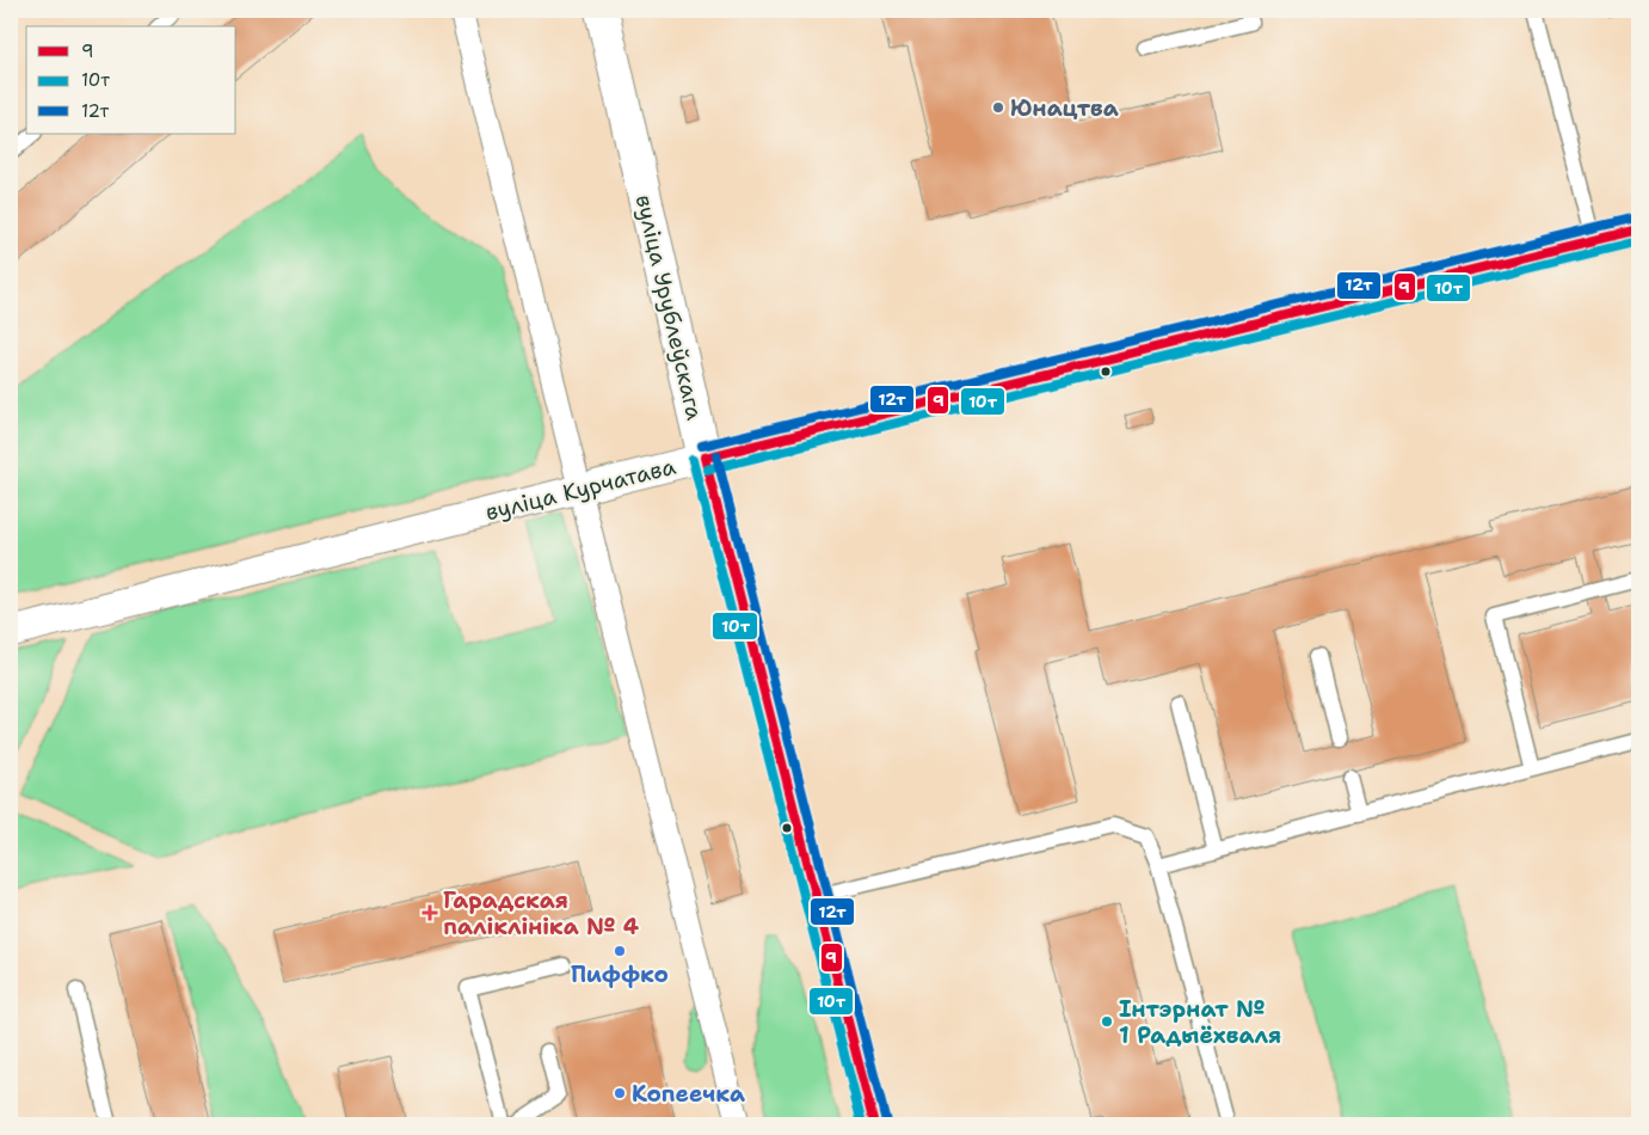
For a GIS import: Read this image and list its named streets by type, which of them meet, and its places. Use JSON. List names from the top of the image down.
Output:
{
  "streets": {
    "main road": ["вуліца Урублеўскага", "вуліца Курчатава"]
  },
  "crossings": [
    ["вуліца Урублеўскага", "вуліца Курчатава"]
  ],
  "places": {
    "other": [
      "Юнацтва",
      "Пиффко",
      "Інтэрнат № 1 Радыёхваля",
      "Копеечка"
    ],
    "health": ["Гарадская паліклініка № 4"]
  },
  "lines": ["transit line 12т", "transit line 9", "transit line 10т"],
  "legend": ["9", "10т", "12т"]
}
